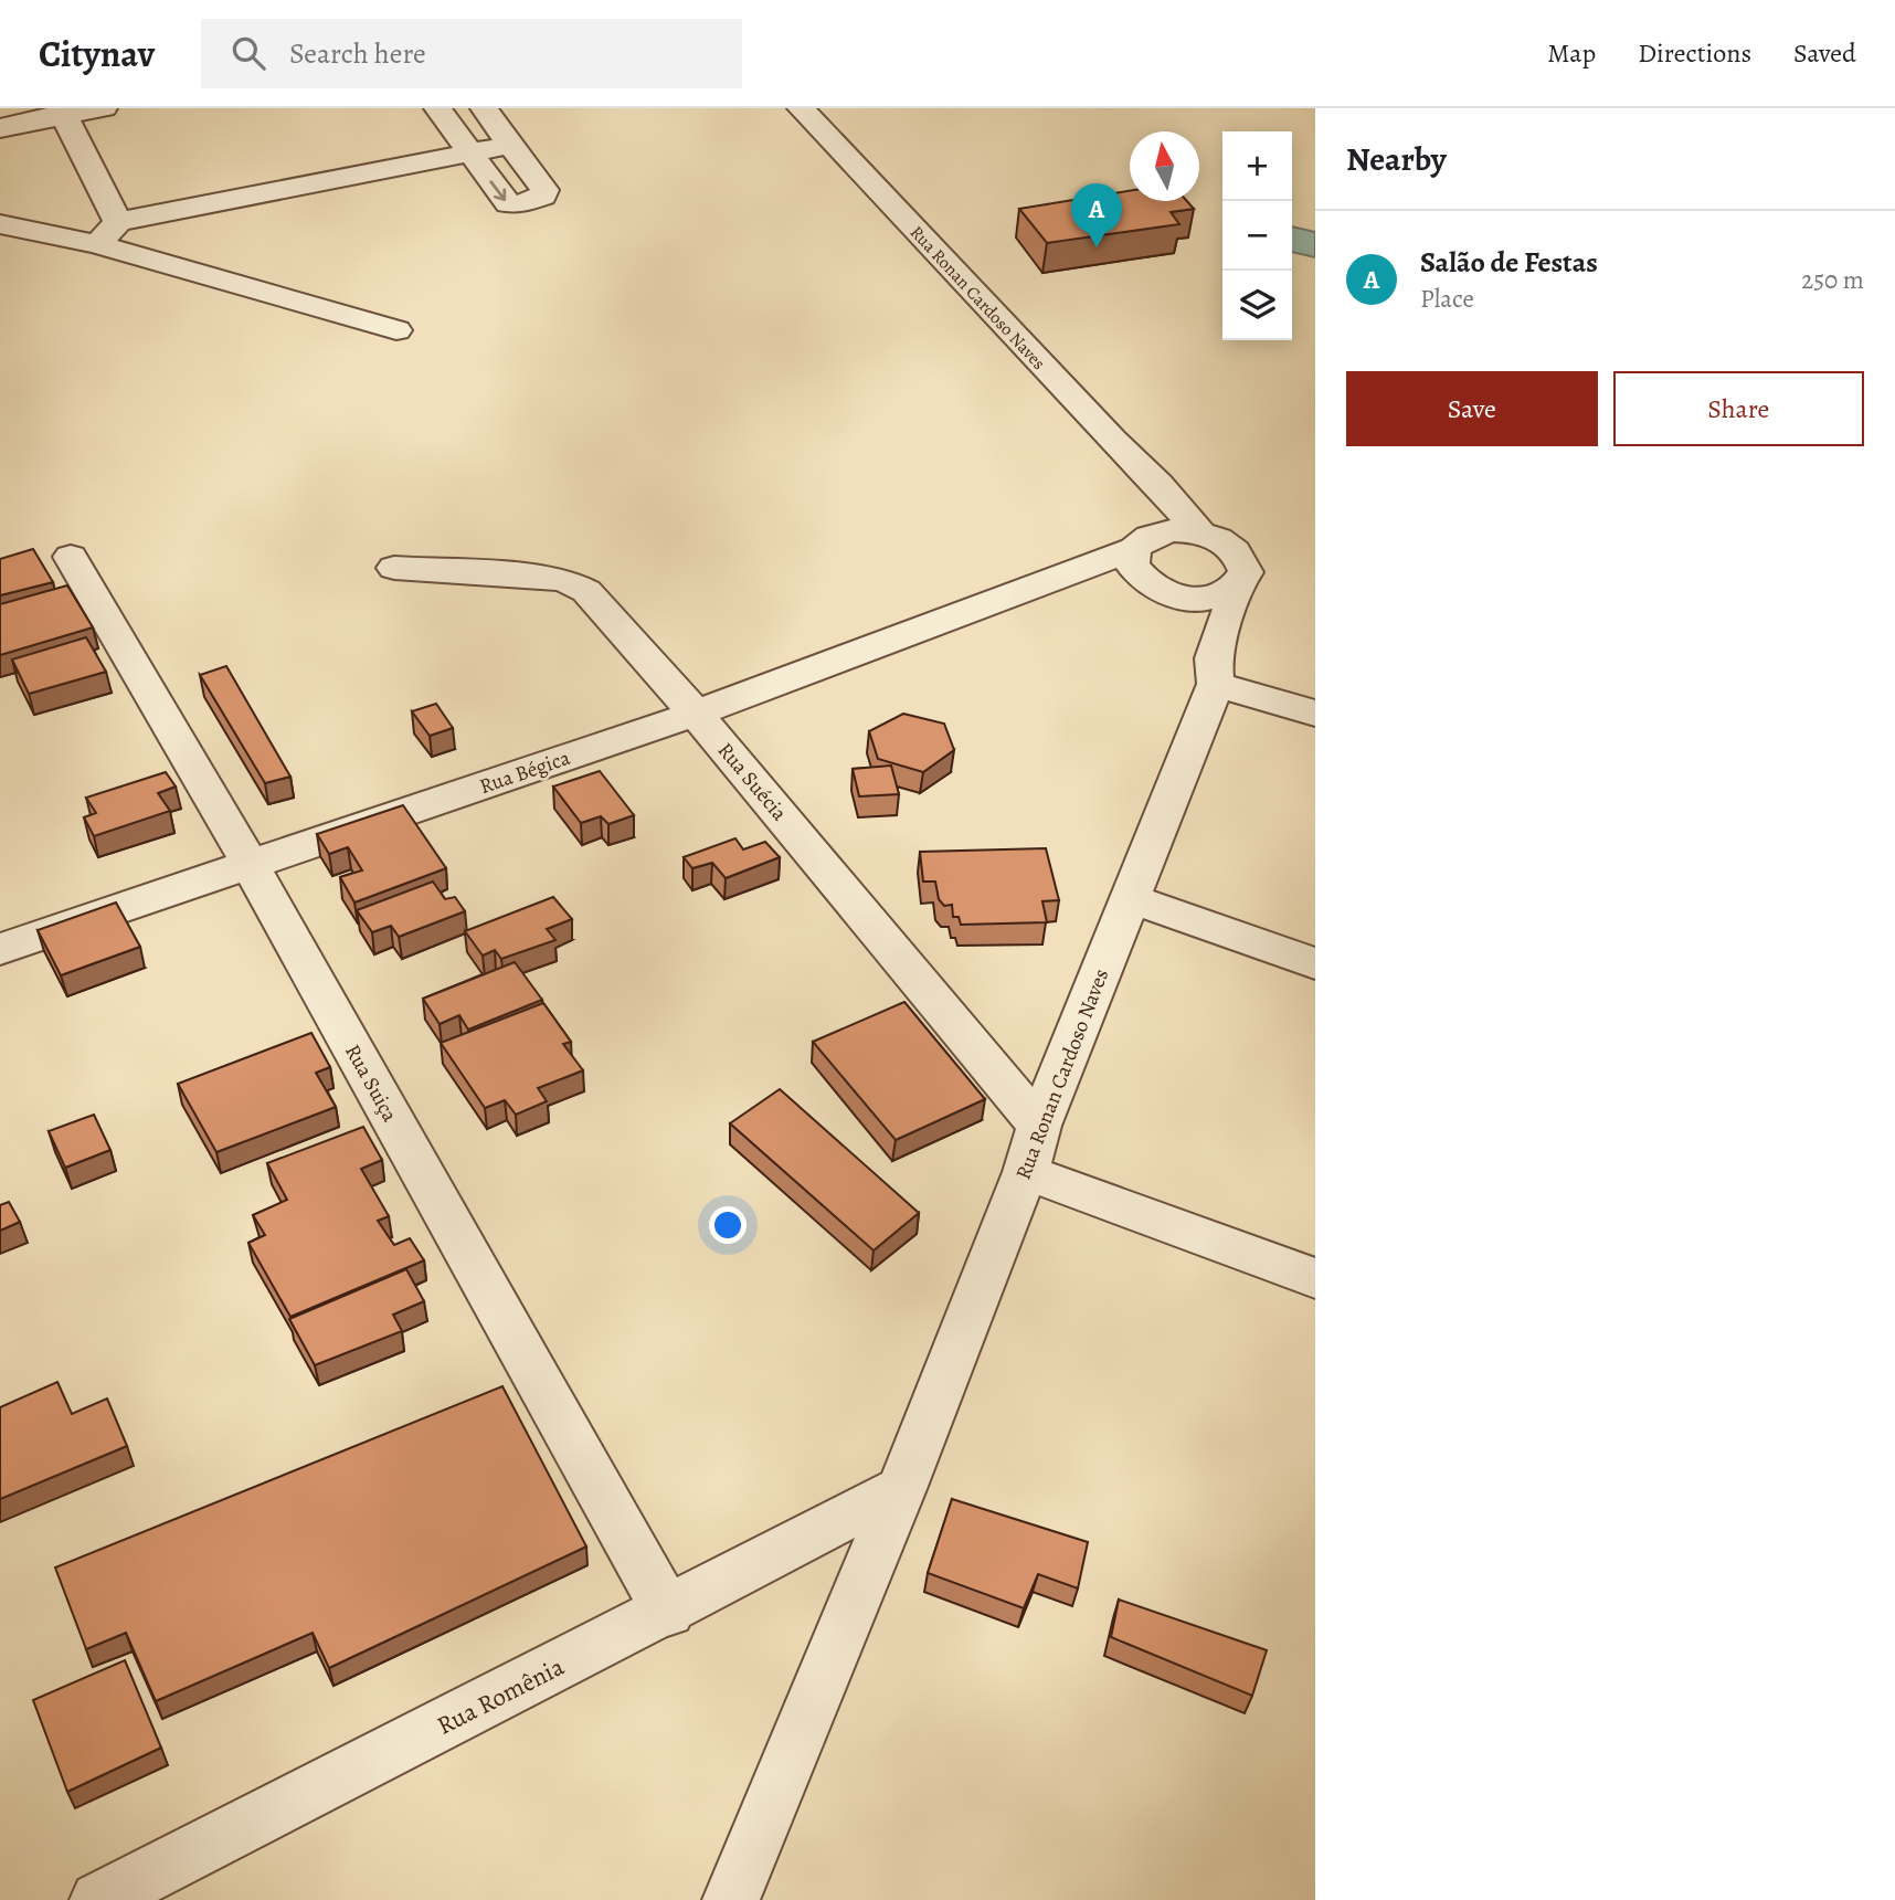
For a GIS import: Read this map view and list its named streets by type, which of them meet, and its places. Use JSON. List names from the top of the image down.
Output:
{
  "streets": {
    "street": [
      "Rua Ronan Cardoso Naves",
      "Rua Bégica",
      "Rua Suécia",
      "Rua Suiça",
      "Rua Romênia"
    ]
  },
  "crossings": [
    ["Rua Ronan Cardoso Naves", "Rua Suécia"],
    ["Rua Ronan Cardoso Naves", "Rua Romênia"],
    ["Rua Bégica", "Rua Suécia"],
    ["Rua Bégica", "Rua Suiça"],
    ["Rua Suiça", "Rua Romênia"]
  ],
  "north": "top",
  "page": {
    "header": "Citynav",
    "search": "Search here",
    "nav": ["Map", "Directions", "Saved"],
    "heading": "Nearby",
    "map_buttons": ["+", "−"],
    "pins": "A",
    "list": [
      {
        "mark": "A",
        "name": "Salão de Festas",
        "note": "Place",
        "value": "250 m"
      }
    ],
    "buttons": ["Save", "Share"]
  }
}
